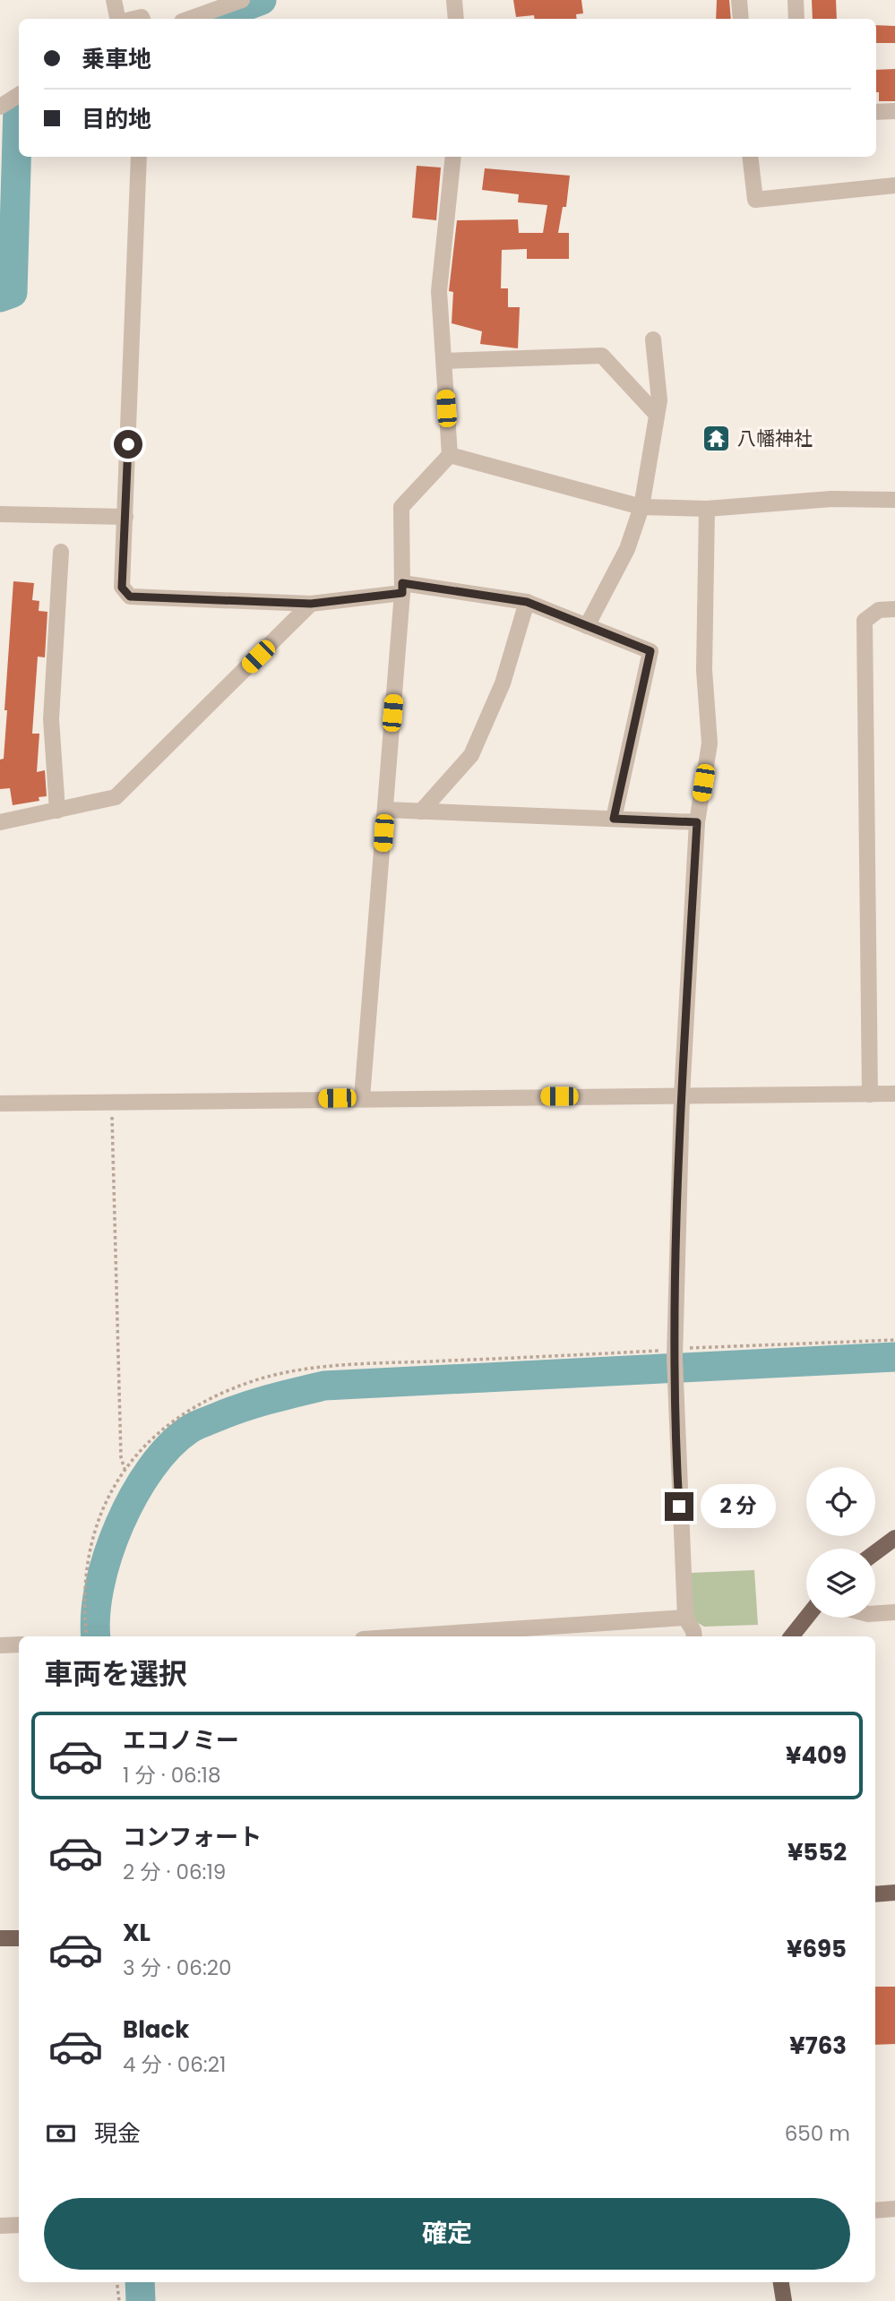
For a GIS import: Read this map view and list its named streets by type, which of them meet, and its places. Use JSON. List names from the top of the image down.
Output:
{
  "places": {
    "temple": ["八幡神社"]
  },
  "page": {
    "banner": ["乗車地", "目的地"],
    "bubble": "2 分",
    "heading": "車両を選択",
    "list": [
      {
        "name": "エコノミー",
        "note": "1 分 · 06:18",
        "value": "¥409"
      },
      {
        "name": "コンフォート",
        "note": "2 分 · 06:19",
        "value": "¥552"
      },
      {
        "name": "XL",
        "note": "3 分 · 06:20",
        "value": "¥695"
      },
      {
        "name": "Black",
        "note": "4 分 · 06:21",
        "value": "¥763"
      }
    ],
    "pay": ["現金", "650 m"],
    "buttons": "確定"
  }
}
